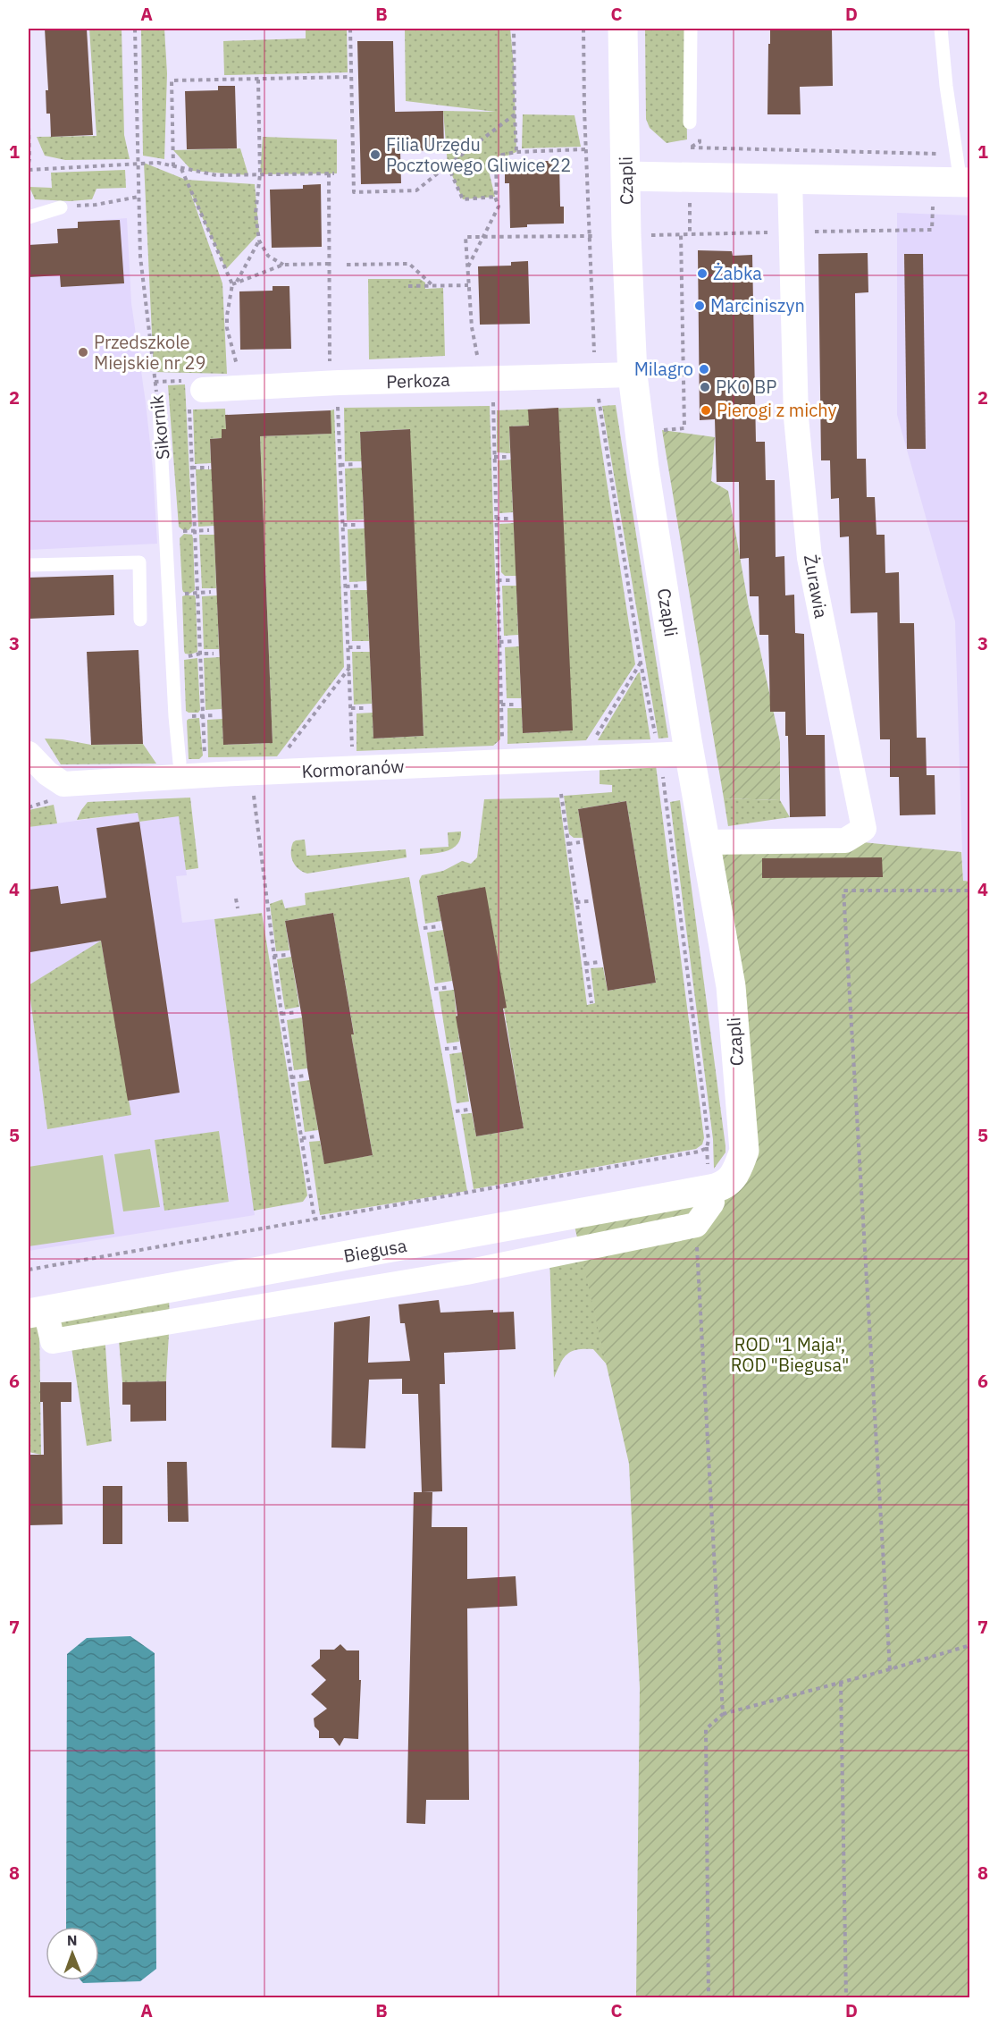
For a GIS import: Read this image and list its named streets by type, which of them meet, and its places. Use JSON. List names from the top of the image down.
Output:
{
  "streets": {
    "street": [
      "Czapli",
      "Perkoza",
      "Żurawia",
      "Kormoranów",
      "Biegusa"
    ],
    "lane": ["Sikornik"]
  },
  "crossings": [
    ["Czapli", "Perkoza"],
    ["Czapli", "Żurawia"],
    ["Czapli", "Kormoranów"],
    ["Czapli", "Biegusa"]
  ],
  "parks": ["ROD \"1 Maja\", ROD \"Biegusa\""],
  "places": [
    "Filia Urzędu Pocztowego Gliwice 22",
    "Żabka",
    "Marciniszyn",
    "Przedszkole Miejskie nr 29",
    "Milagro",
    "PKO BP",
    "Pierogi z michy"
  ],
  "north": "top",
  "grid": {
    "columns": [
      "A",
      "B",
      "C",
      "D"
    ],
    "rows": [
      "1",
      "2",
      "3",
      "4",
      "5",
      "6",
      "7",
      "8"
    ]
  }
}
